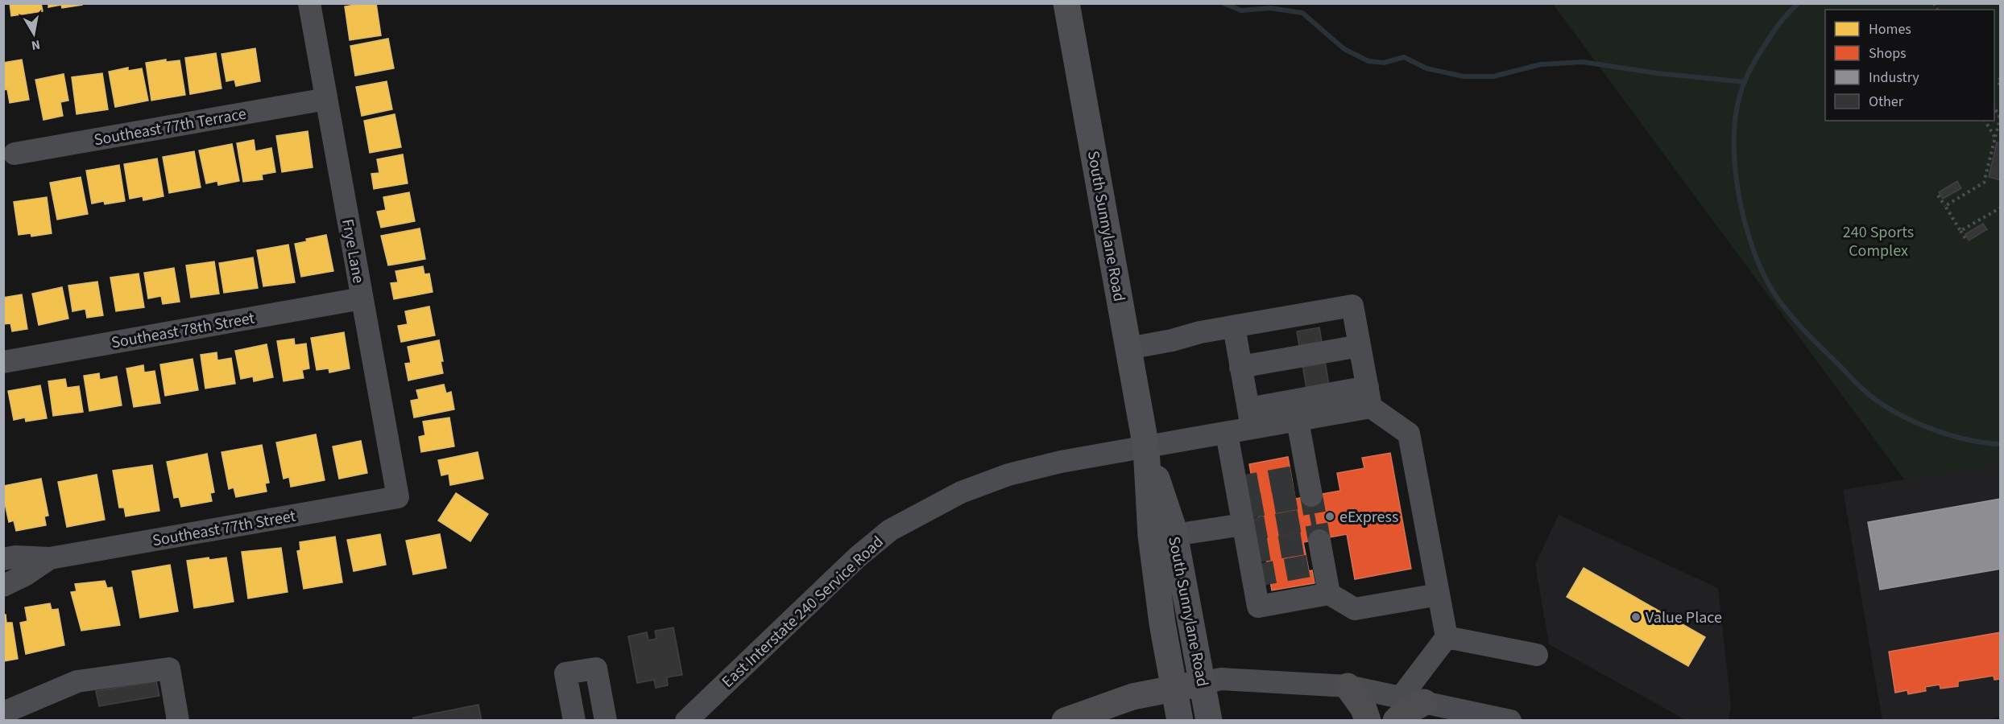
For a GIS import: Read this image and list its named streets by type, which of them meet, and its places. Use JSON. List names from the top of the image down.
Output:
{
  "streets": {
    "main road": ["South Sunnylane Road"],
    "street": [
      "Southeast 77th Terrace",
      "Frye Lane",
      "Southeast 78th Street",
      "Southeast 77th Street",
      "East Interstate 240 Service Road"
    ]
  },
  "crossings": [
    ["Southeast 77th Terrace", "Frye Lane"],
    ["South Sunnylane Road", "East Interstate 240 Service Road"],
    ["Frye Lane", "Southeast 78th Street"],
    ["Frye Lane", "Southeast 77th Street"]
  ],
  "parks": ["240 Sports Complex"],
  "places": ["eExpress", "Value Place"],
  "legend": [
    "Homes",
    "Shops",
    "Industry",
    "Other"
  ],
  "north": "bottom"
}
